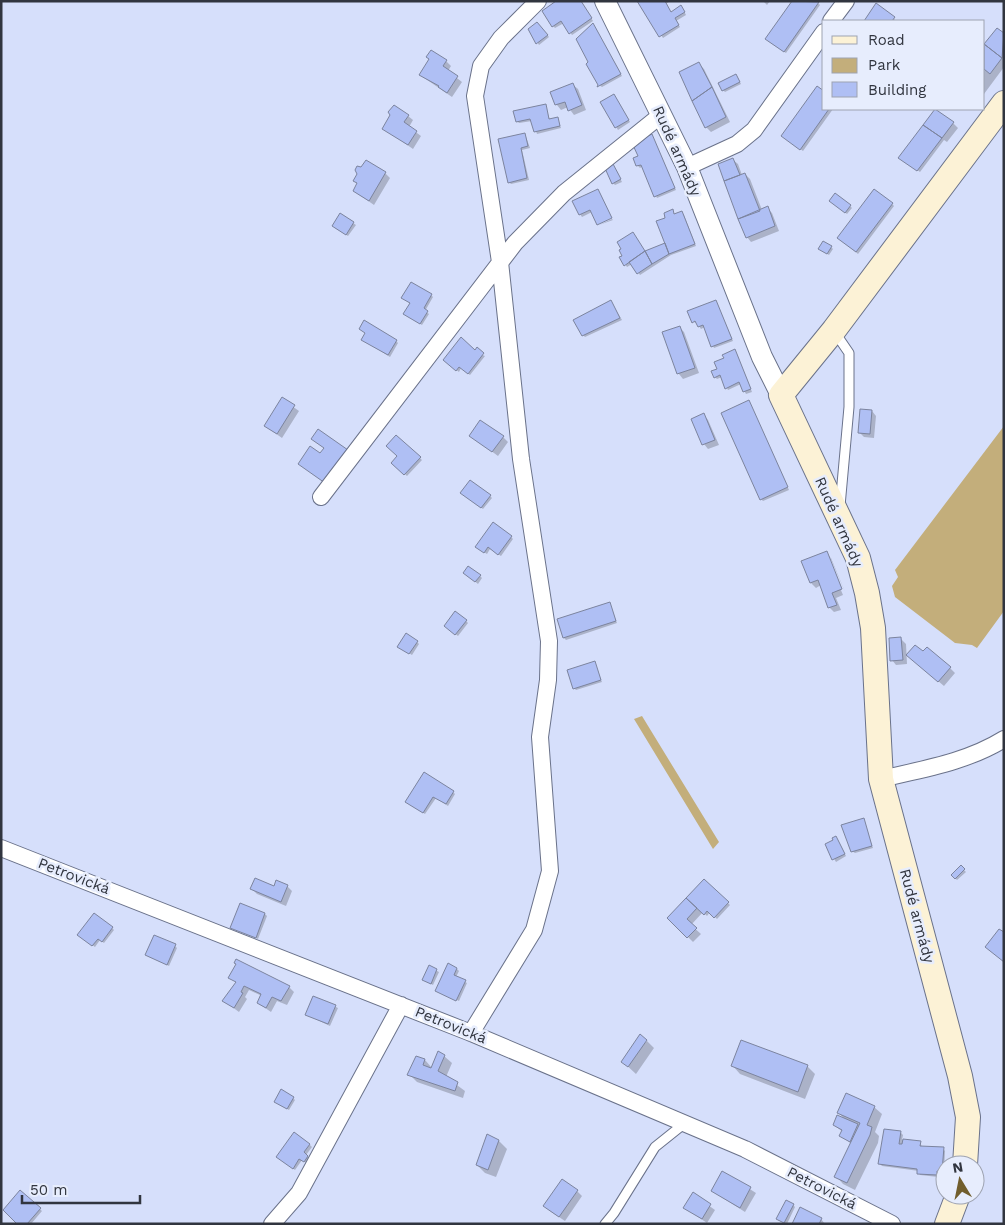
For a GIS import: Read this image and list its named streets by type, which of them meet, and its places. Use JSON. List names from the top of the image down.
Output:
{
  "streets": {
    "main road": ["Rudé armády"],
    "street": ["Petrovická"]
  },
  "legend": ["Road", "Park", "Building"],
  "scale_bar": "50 m",
  "north": "top"
}
